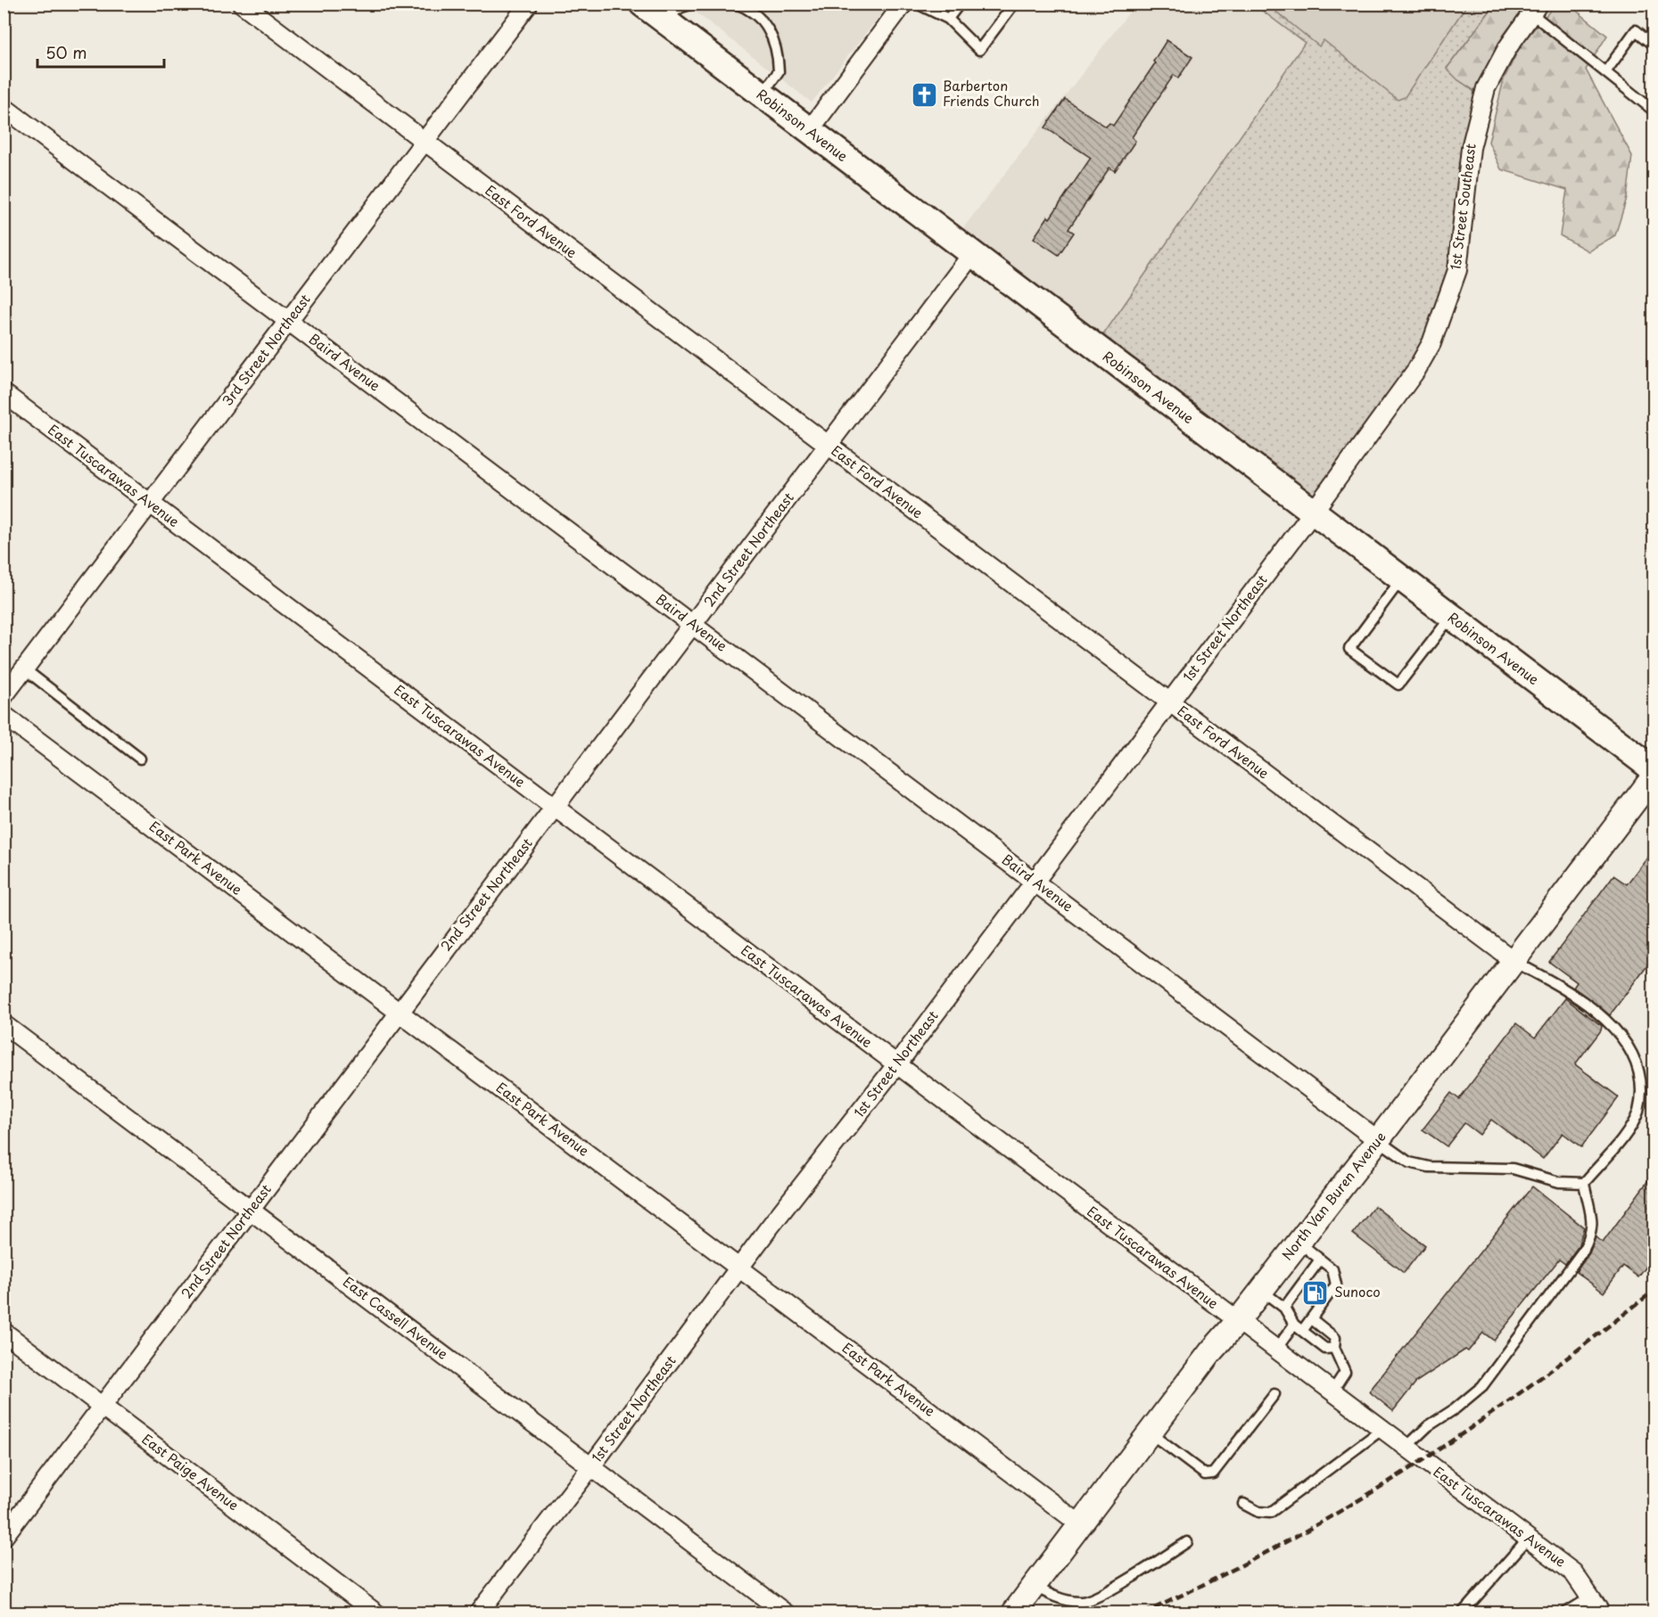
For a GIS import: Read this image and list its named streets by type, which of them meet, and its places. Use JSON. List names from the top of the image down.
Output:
{
  "streets": {
    "main road": ["Robinson Avenue"],
    "street": [
      "1st Street Southeast",
      "East Ford Avenue",
      "3rd Street Northeast",
      "Baird Avenue",
      "East Tuscarawas Avenue",
      "2nd Street Northeast",
      "1st Street Northeast",
      "East Park Avenue",
      "North Van Buren Avenue",
      "East Cassell Avenue",
      "East Paige Avenue"
    ]
  },
  "crossings": [
    ["Robinson Avenue", "1st Street Southeast"],
    ["Robinson Avenue", "2nd Street Northeast"],
    ["Robinson Avenue", "1st Street Northeast"],
    ["1st Street Southeast", "1st Street Northeast"],
    ["East Ford Avenue", "3rd Street Northeast"],
    ["East Ford Avenue", "2nd Street Northeast"],
    ["East Ford Avenue", "1st Street Northeast"],
    ["East Ford Avenue", "North Van Buren Avenue"],
    ["3rd Street Northeast", "Baird Avenue"],
    ["3rd Street Northeast", "East Tuscarawas Avenue"],
    ["Baird Avenue", "2nd Street Northeast"],
    ["Baird Avenue", "1st Street Northeast"],
    ["Baird Avenue", "North Van Buren Avenue"],
    ["East Tuscarawas Avenue", "2nd Street Northeast"],
    ["East Tuscarawas Avenue", "1st Street Northeast"],
    ["East Tuscarawas Avenue", "North Van Buren Avenue"],
    ["2nd Street Northeast", "East Park Avenue"],
    ["2nd Street Northeast", "East Cassell Avenue"],
    ["2nd Street Northeast", "East Paige Avenue"],
    ["1st Street Northeast", "East Park Avenue"],
    ["1st Street Northeast", "East Cassell Avenue"],
    ["East Park Avenue", "North Van Buren Avenue"]
  ],
  "places": {
    "church": ["Barberton Friends Church"],
    "fuel station": ["Sunoco"]
  },
  "scale_bar": "50 m"
}
